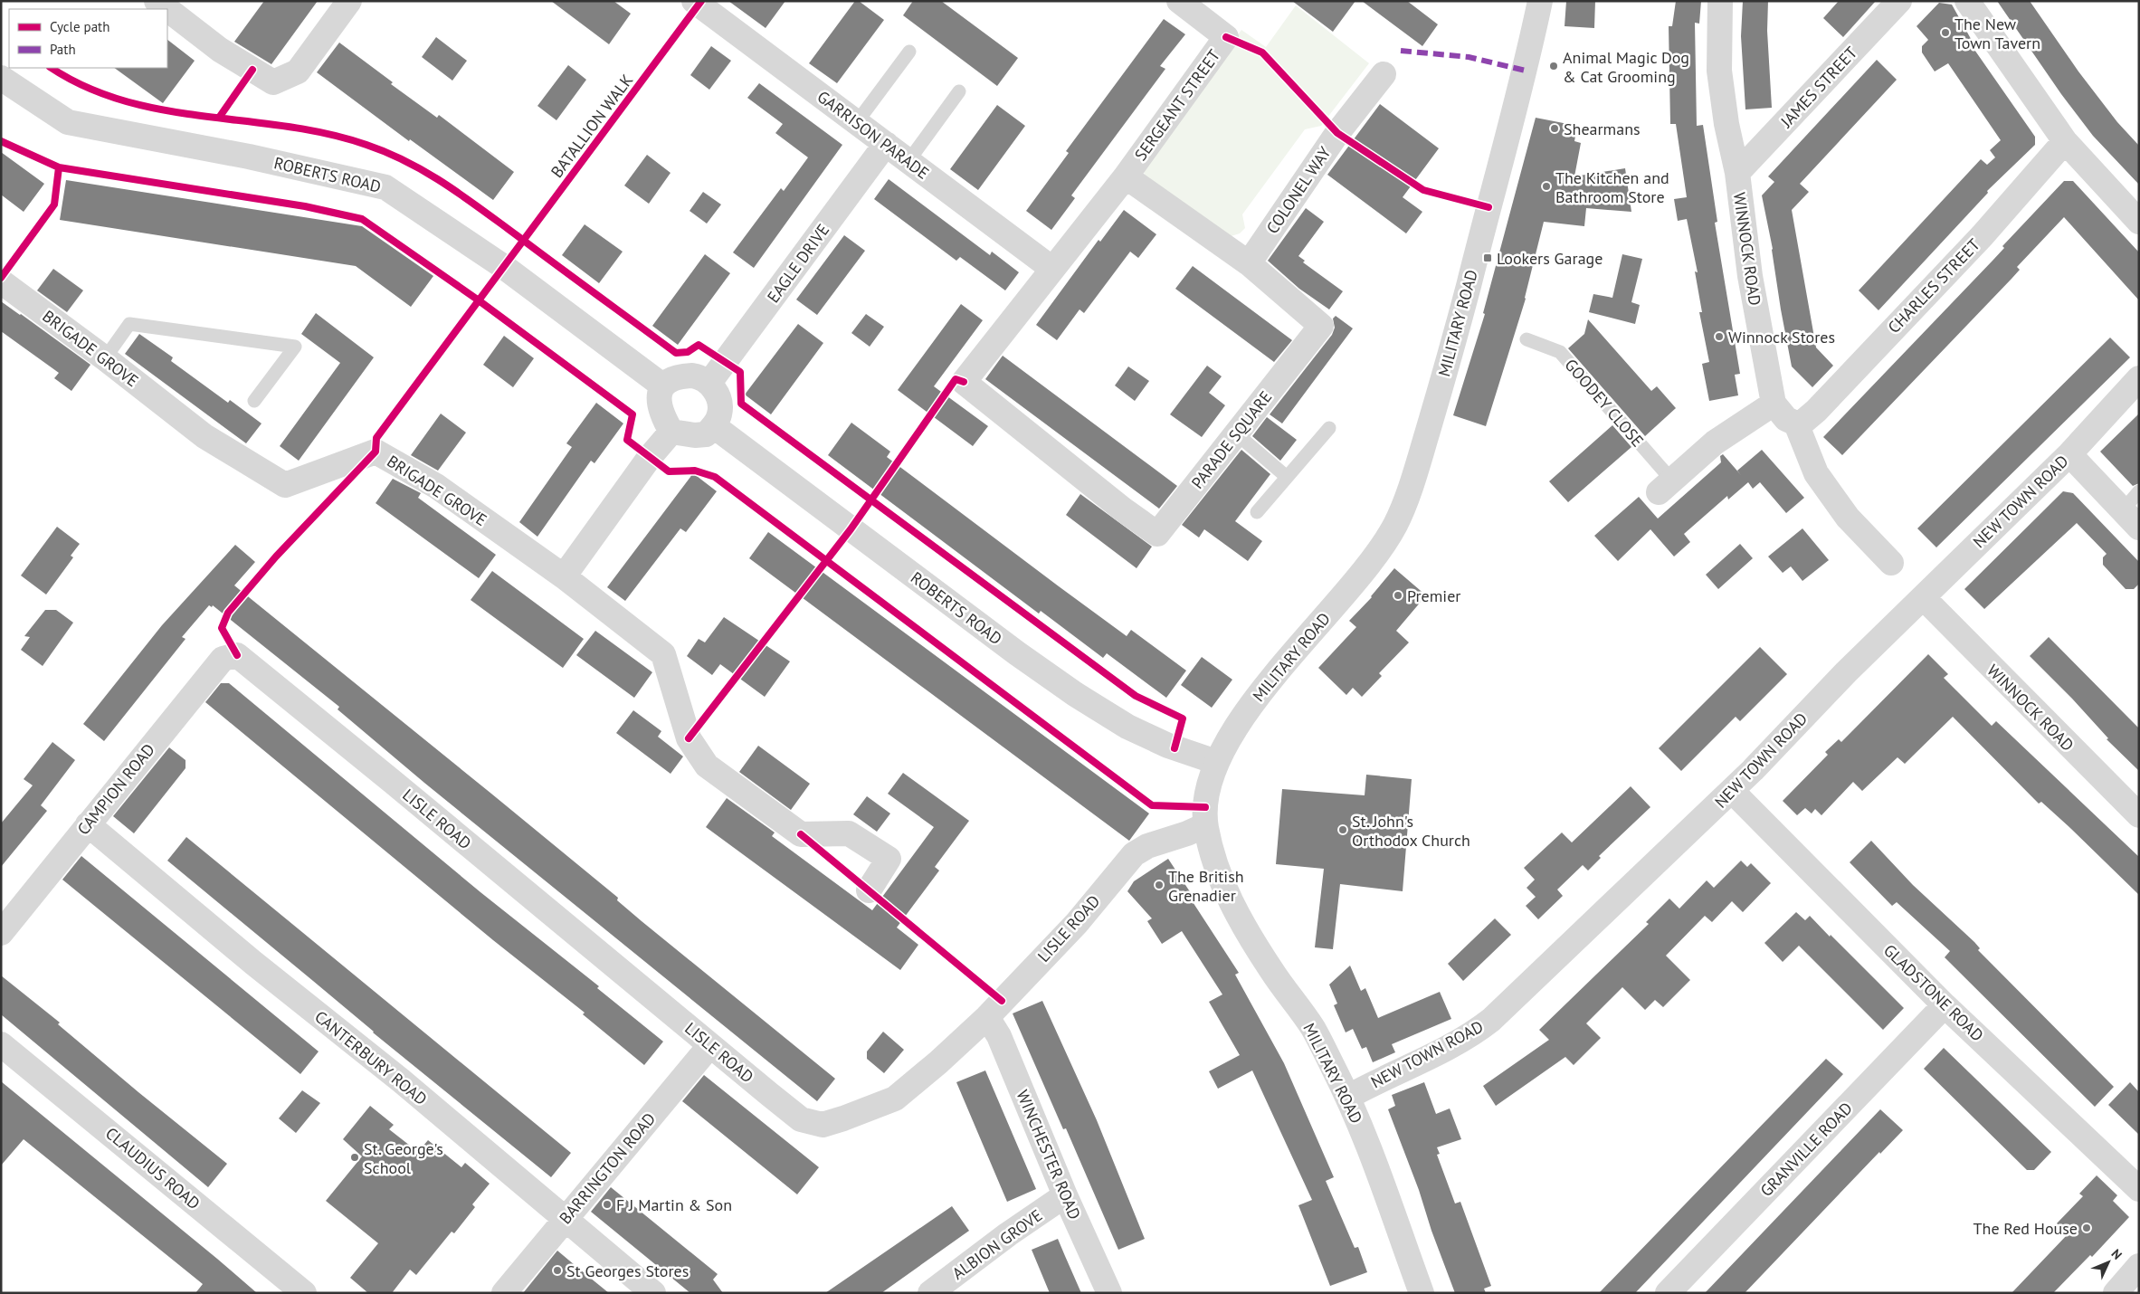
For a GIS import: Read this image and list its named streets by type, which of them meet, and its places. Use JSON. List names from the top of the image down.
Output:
{
  "streets": {
    "street": [
      "JAMES STREET",
      "SERGEANT STREET",
      "GARRISON PARADE",
      "ROBERTS ROAD",
      "COLONEL WAY",
      "WINNOCK ROAD",
      "EAGLE DRIVE",
      "CHARLES STREET",
      "MILITARY ROAD",
      "BRIGADE GROVE",
      "GOODEY CLOSE",
      "PARADE SQUARE",
      "NEW TOWN ROAD",
      "CAMPION ROAD",
      "LISLE ROAD",
      "GLADSTONE ROAD",
      "CANTERBURY ROAD",
      "GRANVILLE ROAD",
      "WINCHESTER ROAD",
      "CLAUDIUS ROAD",
      "BARRINGTON ROAD",
      "ALBION GROVE"
    ],
    "cycle path": ["BATALLION WALK"]
  },
  "crossings": [
    ["JAMES STREET", "WINNOCK ROAD"],
    ["SERGEANT STREET", "PARADE SQUARE"],
    ["GARRISON PARADE", "EAGLE DRIVE"],
    ["GARRISON PARADE", "PARADE SQUARE"],
    ["ROBERTS ROAD", "EAGLE DRIVE"],
    ["ROBERTS ROAD", "MILITARY ROAD"],
    ["COLONEL WAY", "PARADE SQUARE"],
    ["WINNOCK ROAD", "GOODEY CLOSE"],
    ["WINNOCK ROAD", "NEW TOWN ROAD"],
    ["MILITARY ROAD", "NEW TOWN ROAD"],
    ["MILITARY ROAD", "LISLE ROAD"],
    ["NEW TOWN ROAD", "GLADSTONE ROAD"],
    ["CAMPION ROAD", "LISLE ROAD"],
    ["CAMPION ROAD", "CANTERBURY ROAD"],
    ["LISLE ROAD", "WINCHESTER ROAD"],
    ["LISLE ROAD", "BARRINGTON ROAD"],
    ["GLADSTONE ROAD", "GRANVILLE ROAD"],
    ["CANTERBURY ROAD", "BARRINGTON ROAD"],
    ["WINCHESTER ROAD", "ALBION GROVE"]
  ],
  "places": {
    "other": [
      "The New Town Tavern",
      "Animal Magic Dog & Cat Grooming",
      "Shearmans",
      "The Kitchen and Bathroom Store",
      "Winnock Stores",
      "Premier",
      "St. John's Orthodox Church",
      "The British Grenadier",
      "St. George's School",
      "F J Martin & Son",
      "The Red House",
      "St Georges Stores"
    ],
    "transit": ["Lookers Garage"]
  },
  "legend": ["Cycle path", "Path"],
  "north": "top right"
}
